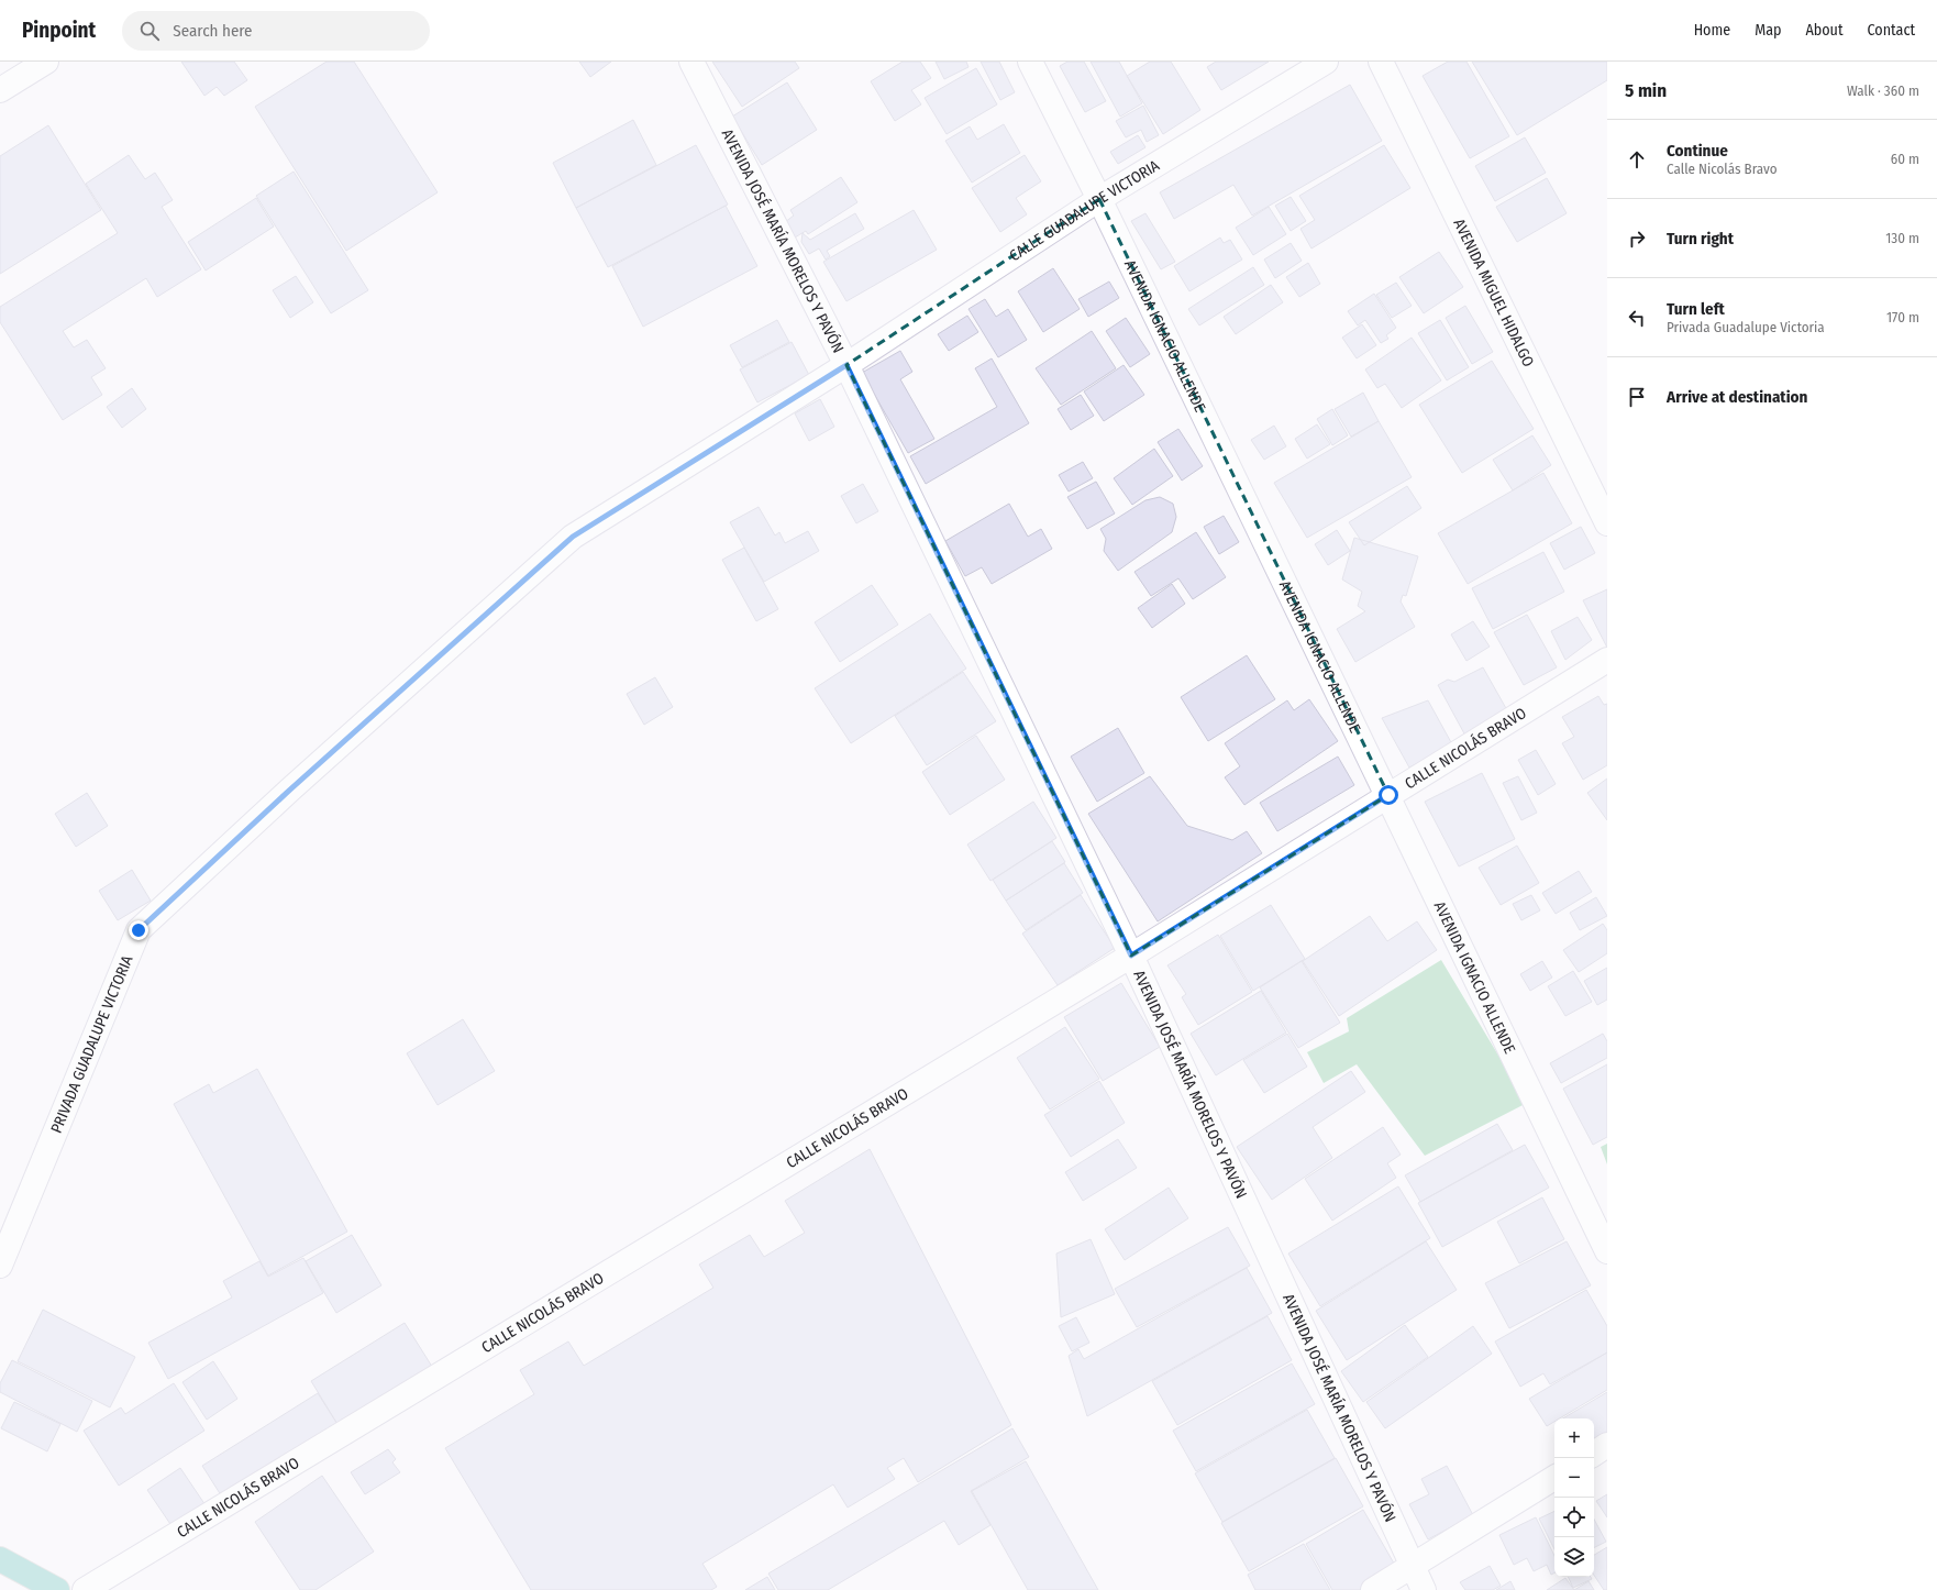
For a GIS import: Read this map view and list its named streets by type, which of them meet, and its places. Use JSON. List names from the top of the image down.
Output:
{
  "streets": {
    "street": [
      "CALLE GUADALUPE VICTORIA",
      "AVENIDA JOSÉ MARÍA MORELOS Y PAVÓN",
      "AVENIDA MIGUEL HIDALGO",
      "AVENIDA IGNACIO ALLENDE",
      "CALLE NICOLÁS BRAVO",
      "PRIVADA GUADALUPE VICTORIA"
    ]
  },
  "crossings": [
    ["CALLE GUADALUPE VICTORIA", "AVENIDA JOSÉ MARÍA MORELOS Y PAVÓN"],
    ["CALLE GUADALUPE VICTORIA", "AVENIDA IGNACIO ALLENDE"],
    ["CALLE GUADALUPE VICTORIA", "PRIVADA GUADALUPE VICTORIA"],
    ["AVENIDA JOSÉ MARÍA MORELOS Y PAVÓN", "CALLE NICOLÁS BRAVO"],
    ["AVENIDA JOSÉ MARÍA MORELOS Y PAVÓN", "PRIVADA GUADALUPE VICTORIA"],
    ["AVENIDA IGNACIO ALLENDE", "CALLE NICOLÁS BRAVO"]
  ],
  "page": {
    "header": "Pinpoint",
    "search": "Search here",
    "nav": [
      "Home",
      "Map",
      "About",
      "Contact"
    ],
    "heading": ["5 min", "Walk · 360 m"],
    "list": [
      ["Continue", "Calle Nicolás Bravo", "60 m"],
      ["Turn right", "130 m"],
      ["Turn left", "Privada Guadalupe Victoria", "170 m"],
      "Arrive at destination"
    ],
    "map_buttons": ["+", "−"]
  }
}
